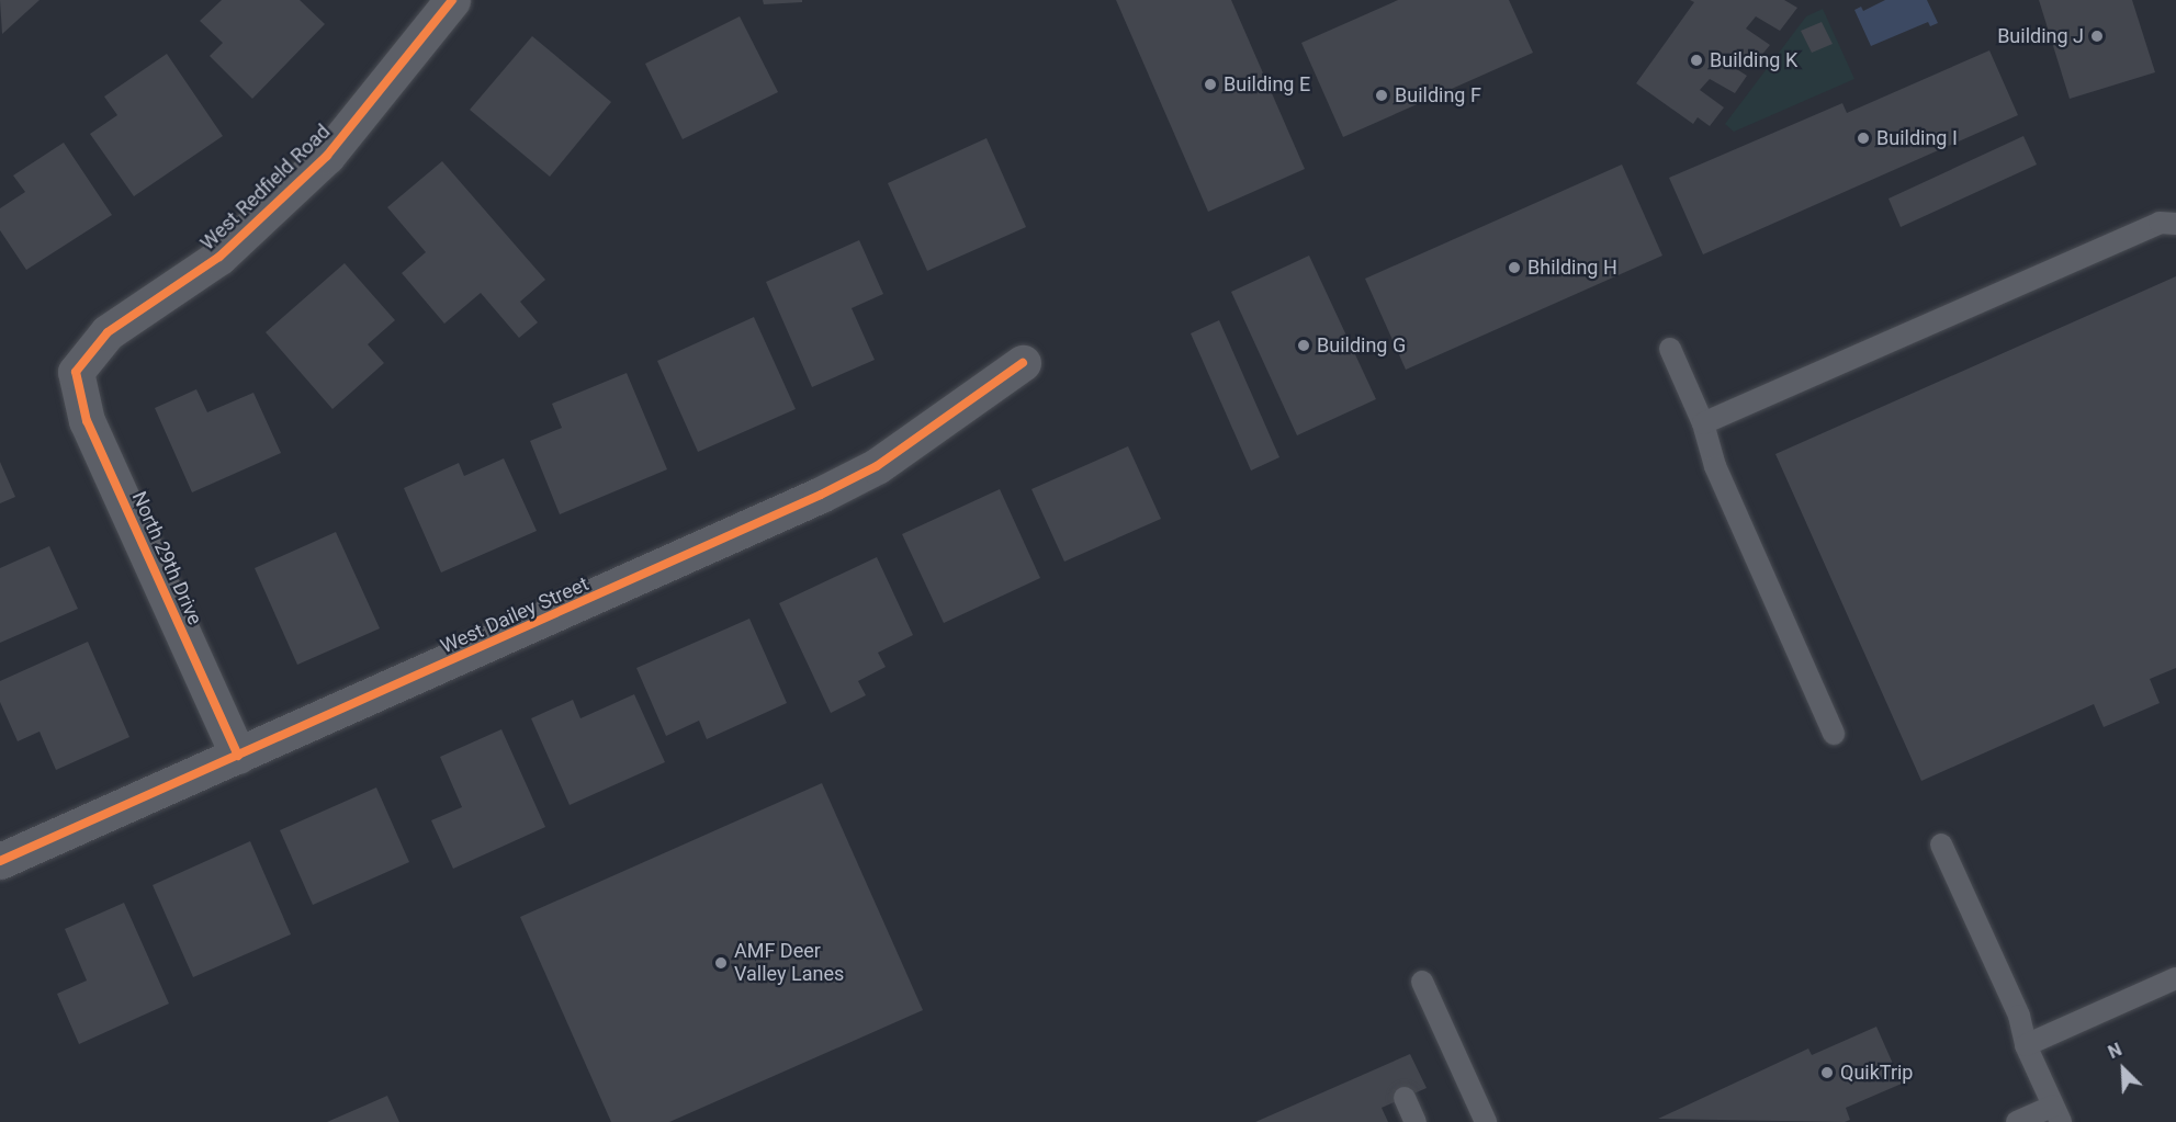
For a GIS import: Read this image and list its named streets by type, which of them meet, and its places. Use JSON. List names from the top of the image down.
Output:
{
  "streets": {
    "street": ["West Redfield Road", "North 29th Drive", "West Dailey Street"]
  },
  "crossings": [
    ["West Redfield Road", "North 29th Drive"],
    ["North 29th Drive", "West Dailey Street"]
  ],
  "places": [
    "Building J",
    "Building K",
    "Building E",
    "Building F",
    "Building I",
    "Bhilding H",
    "Building G",
    "AMF Deer Valley Lanes",
    "QuikTrip"
  ],
  "north": "top left"
}
